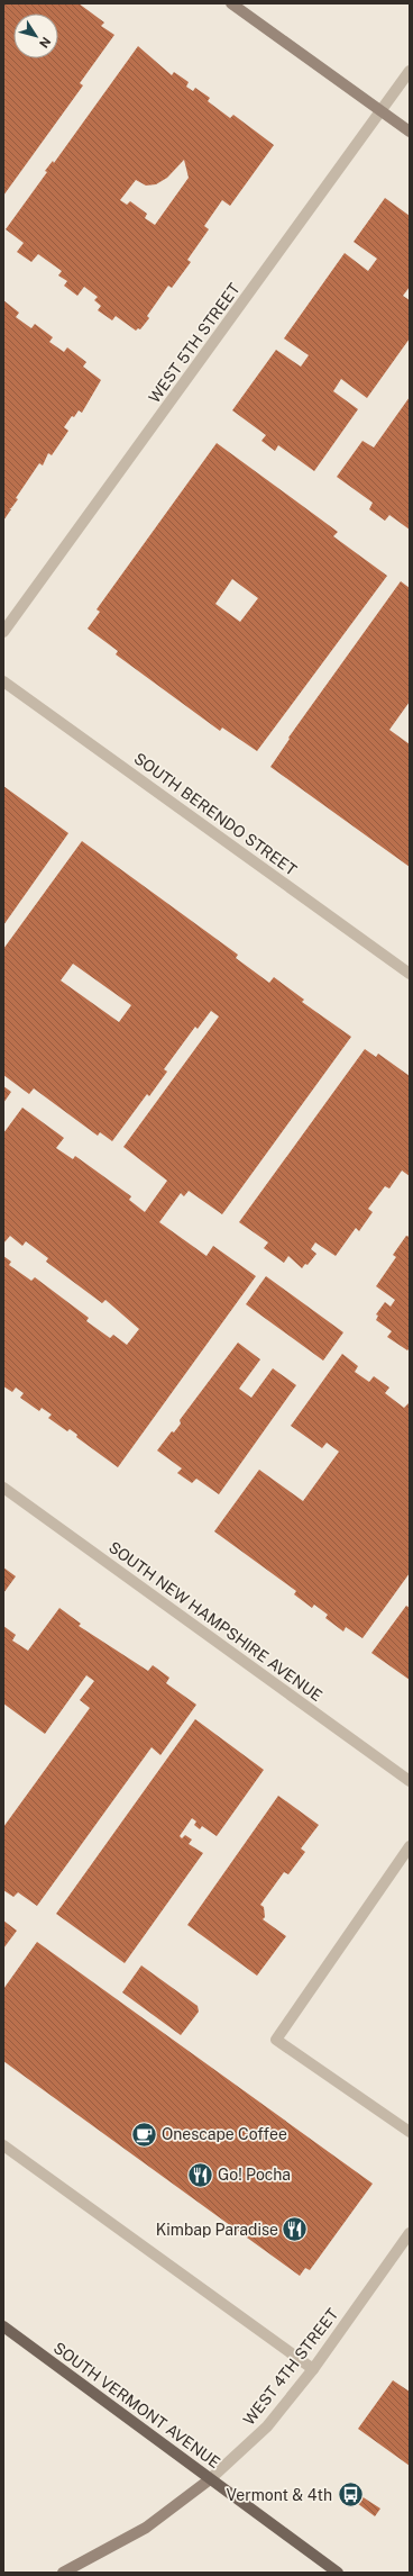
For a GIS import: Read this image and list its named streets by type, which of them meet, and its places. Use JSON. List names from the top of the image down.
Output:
{
  "streets": {
    "main road": ["SOUTH VERMONT AVENUE"],
    "street": [
      "WEST 5TH STREET",
      "SOUTH BERENDO STREET",
      "SOUTH NEW HAMPSHIRE AVENUE",
      "WEST 4TH STREET"
    ]
  },
  "crossings": [
    ["WEST 4TH STREET", "SOUTH VERMONT AVENUE"]
  ],
  "places": {
    "cafe": ["Onescape Coffee"],
    "restaurant": ["Go! Pocha", "Kimbap Paradise"],
    "bus stop": ["Vermont & 4th"]
  },
  "north": "bottom right"
}
